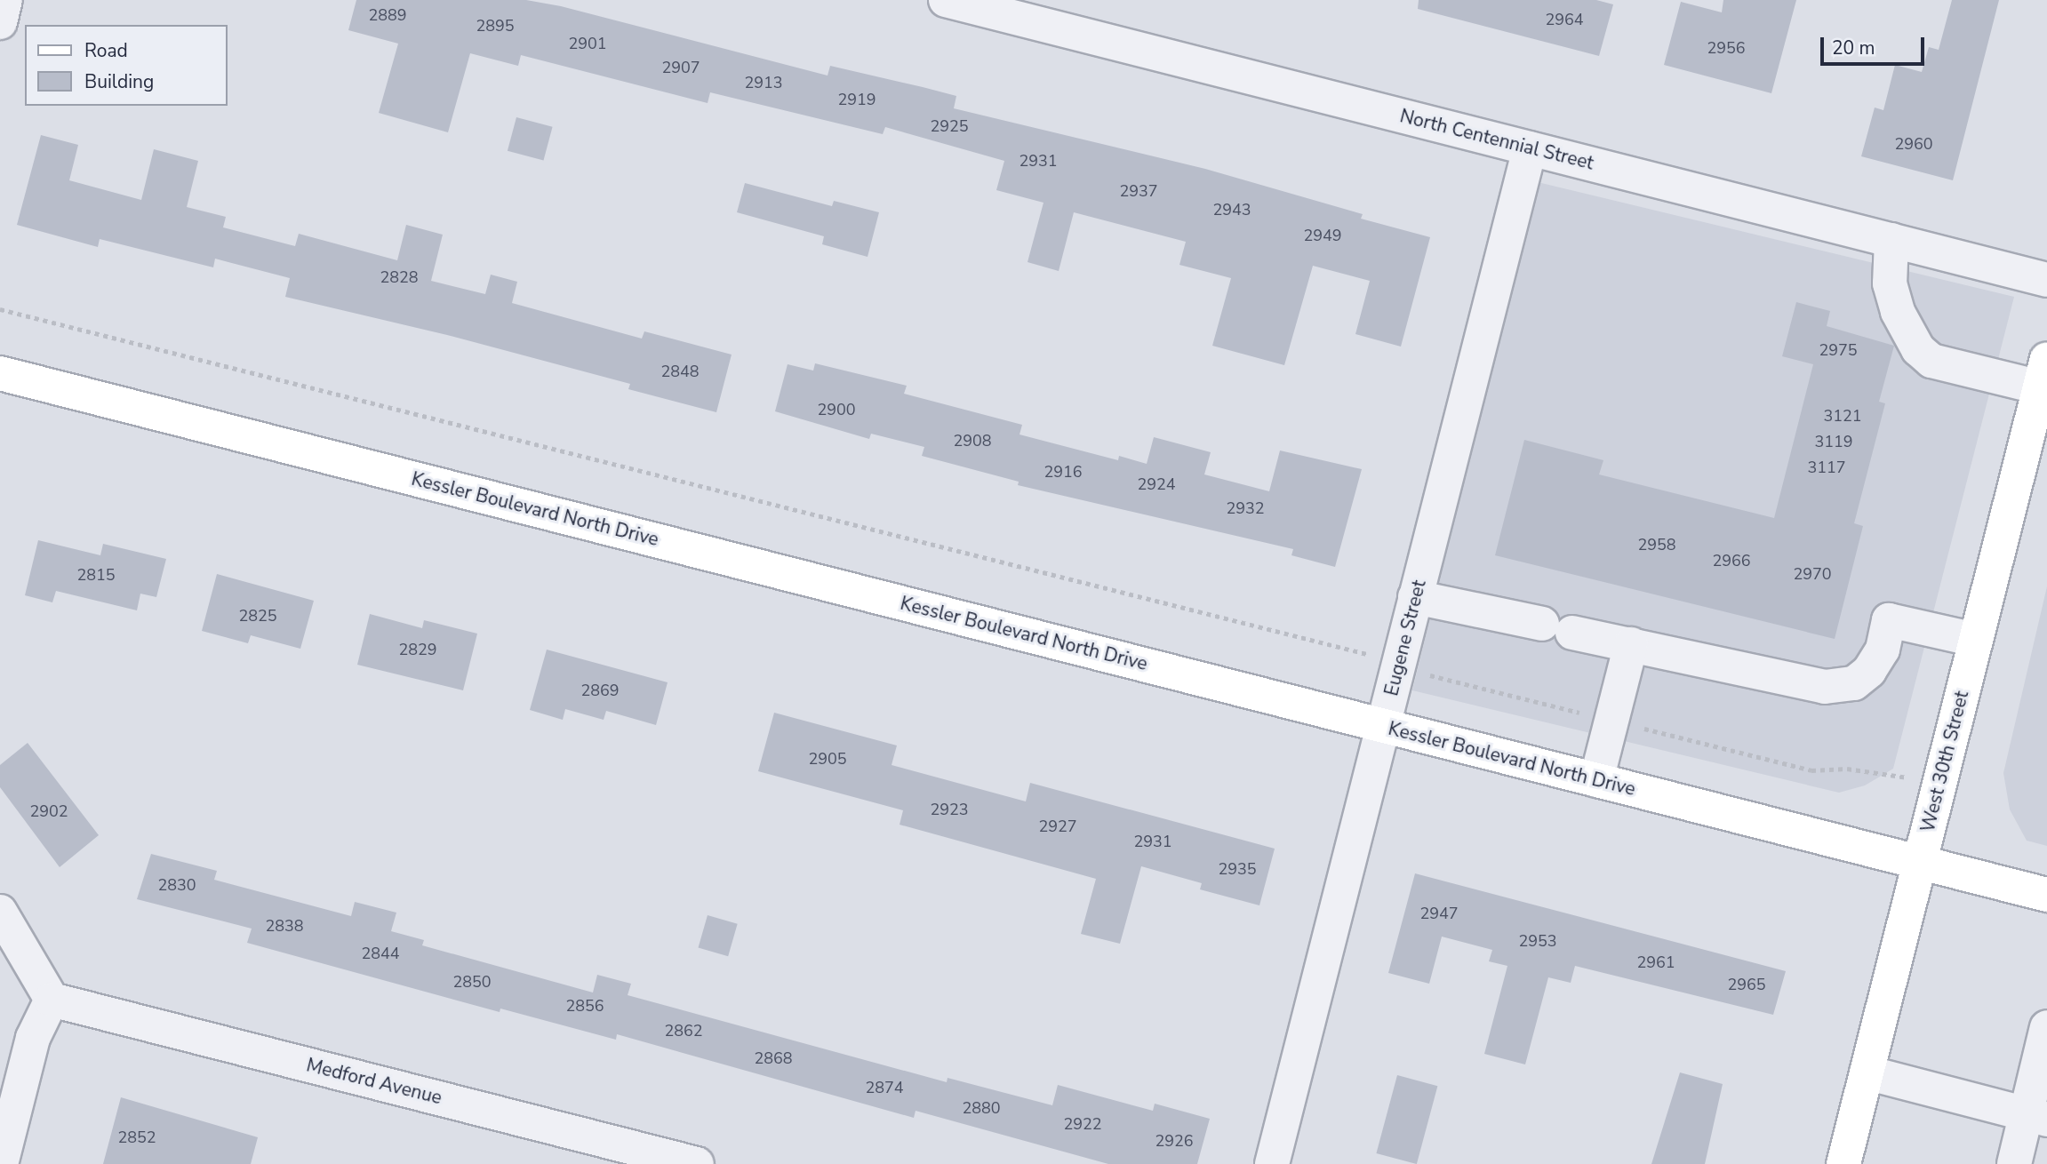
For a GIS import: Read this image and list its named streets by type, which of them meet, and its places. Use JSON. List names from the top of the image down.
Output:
{
  "streets": {
    "main road": ["Kessler Boulevard North Drive", "West 30th Street"],
    "street": ["North Centennial Street", "Eugene Street", "Medford Avenue"]
  },
  "crossings": [
    ["North Centennial Street", "Eugene Street"],
    ["Kessler Boulevard North Drive", "Eugene Street"],
    ["Kessler Boulevard North Drive", "West 30th Street"]
  ],
  "house_numbers": [
    "2889",
    "2964",
    "2895",
    "2901",
    "2956",
    "2907",
    "2913",
    "2919",
    "2925",
    "2960",
    "2931",
    "2937",
    "2943",
    "2949",
    "2828",
    "2975",
    "2848",
    "2900",
    "3121",
    "2908",
    "3119",
    "3117",
    "2916",
    "2924",
    "2932",
    "2958",
    "2966",
    "2970",
    "2815",
    "2825",
    "2829",
    "2869",
    "2905",
    "2923",
    "2902",
    "2927",
    "2931",
    "2935",
    "2830",
    "2947",
    "2838",
    "2953",
    "2844",
    "2961",
    "2850",
    "2965",
    "2856",
    "2862",
    "2868",
    "2874",
    "2880",
    "2922",
    "2852",
    "2926"
  ],
  "legend": ["Road", "Building"],
  "scale_bar": "20 m"
}
